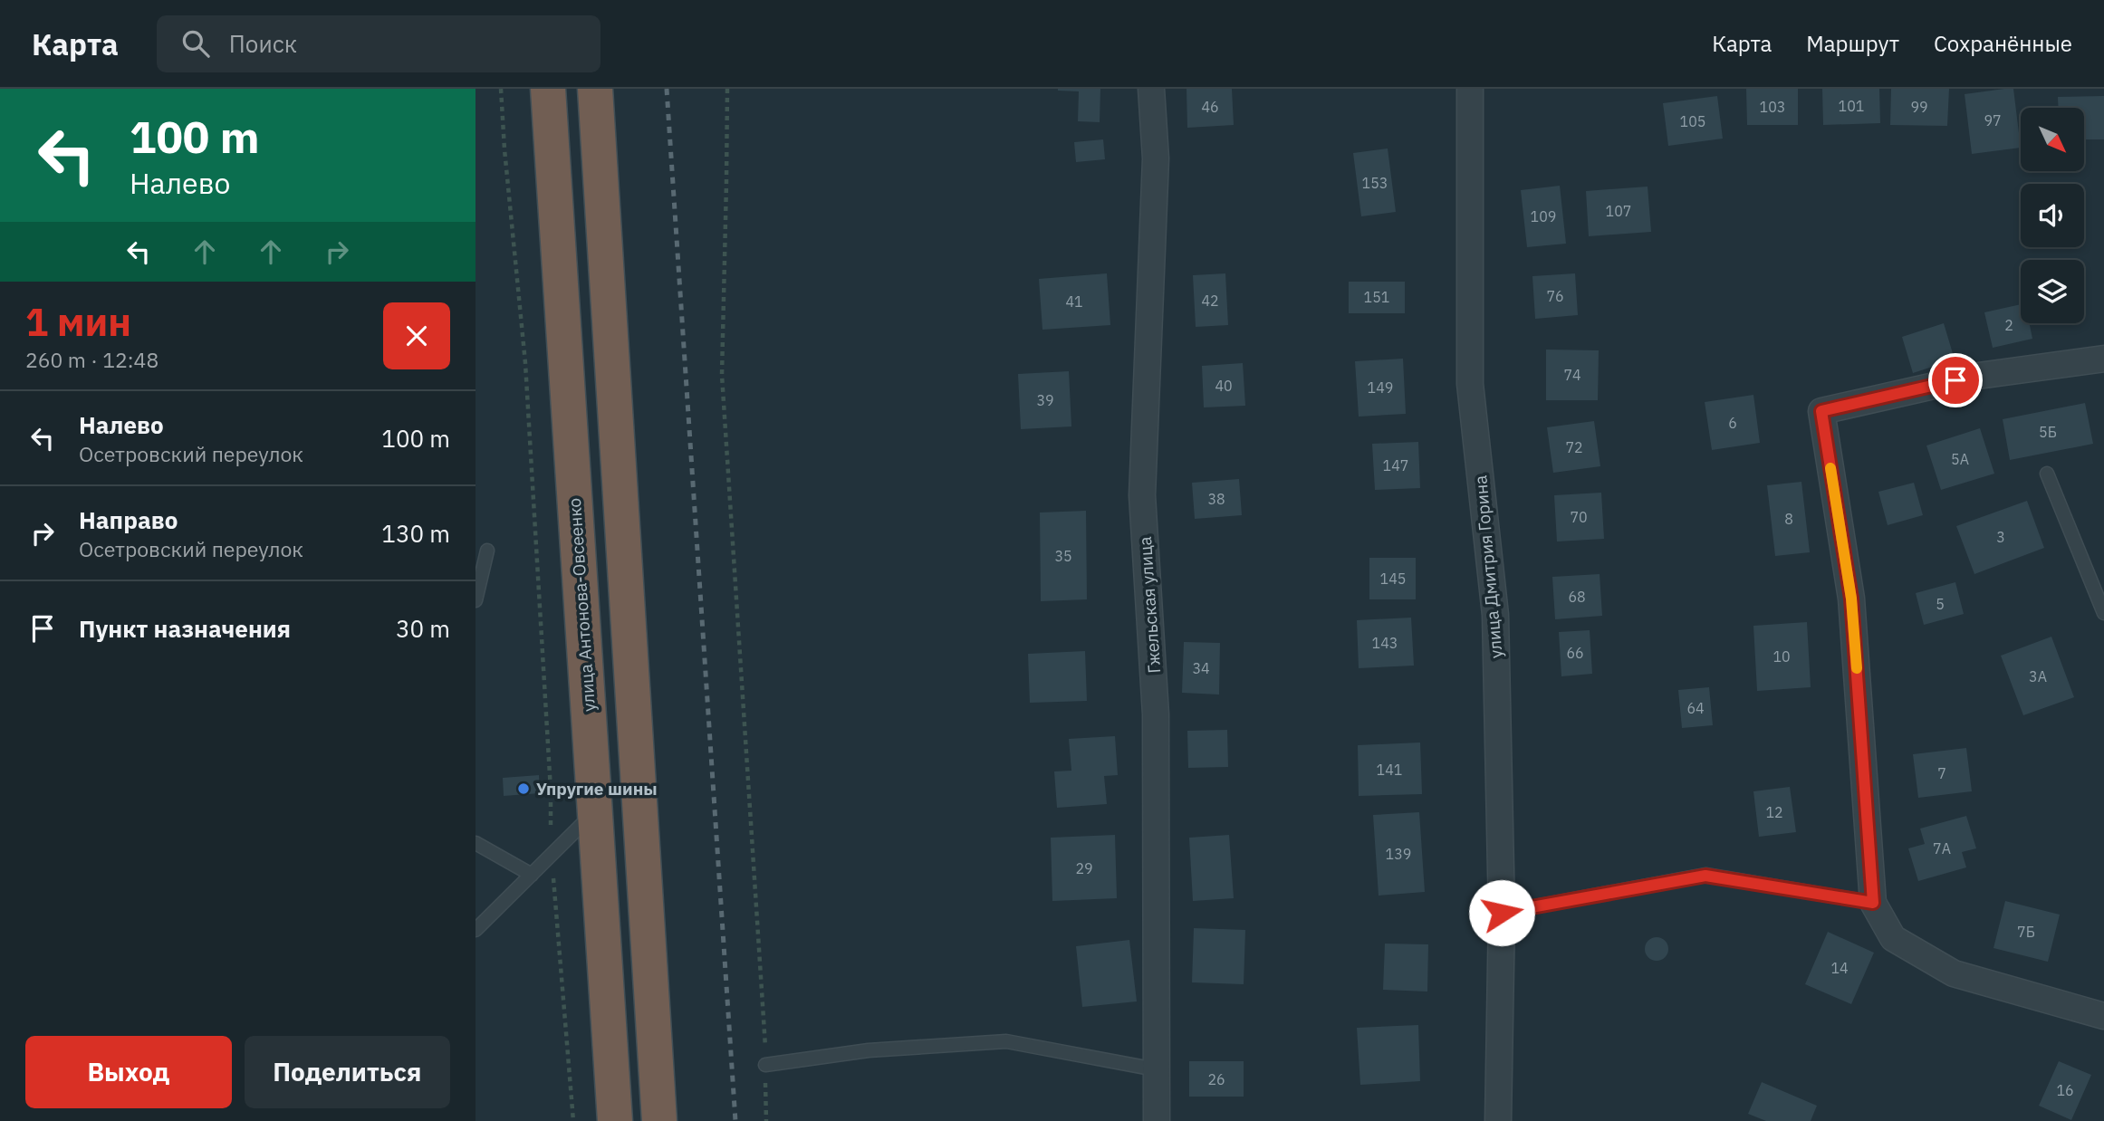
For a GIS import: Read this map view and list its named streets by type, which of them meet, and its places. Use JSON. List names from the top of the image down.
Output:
{
  "streets": {
    "highway": ["улица Антонова-Овсеенко"],
    "street": ["улица Дмитрия Горина", "Гжельская улица"]
  },
  "places": ["Упругие шины"],
  "house_numbers": [
    "101",
    "46",
    "103",
    "99",
    "97",
    "105",
    "153",
    "107",
    "109",
    "76",
    "151",
    "42",
    "41",
    "2",
    "74",
    "40",
    "149",
    "39",
    "6",
    "5Б",
    "72",
    "5А",
    "147",
    "38",
    "70",
    "8",
    "3",
    "35",
    "145",
    "68",
    "5",
    "143",
    "66",
    "10",
    "34",
    "3А",
    "64",
    "141",
    "7",
    "12",
    "7А",
    "139",
    "29",
    "7Б",
    "14",
    "26",
    "16"
  ],
  "north": "bottom right",
  "page": {
    "header": "Карта",
    "search": "Поиск",
    "nav": ["Карта", "Маршрут", "Сохранённые"],
    "turn": ["100 m", "Налево"],
    "heading": ["1 мин", "260 m · 12:48"],
    "list": [
      {
        "name": "Налево",
        "note": "Осетровский переулок",
        "value": "100 m"
      },
      {
        "name": "Направо",
        "note": "Осетровский переулок",
        "value": "130 m"
      },
      {
        "name": "Пункт назначения",
        "value": "30 m"
      }
    ],
    "buttons": ["Выход", "Поделиться"]
  }
}
